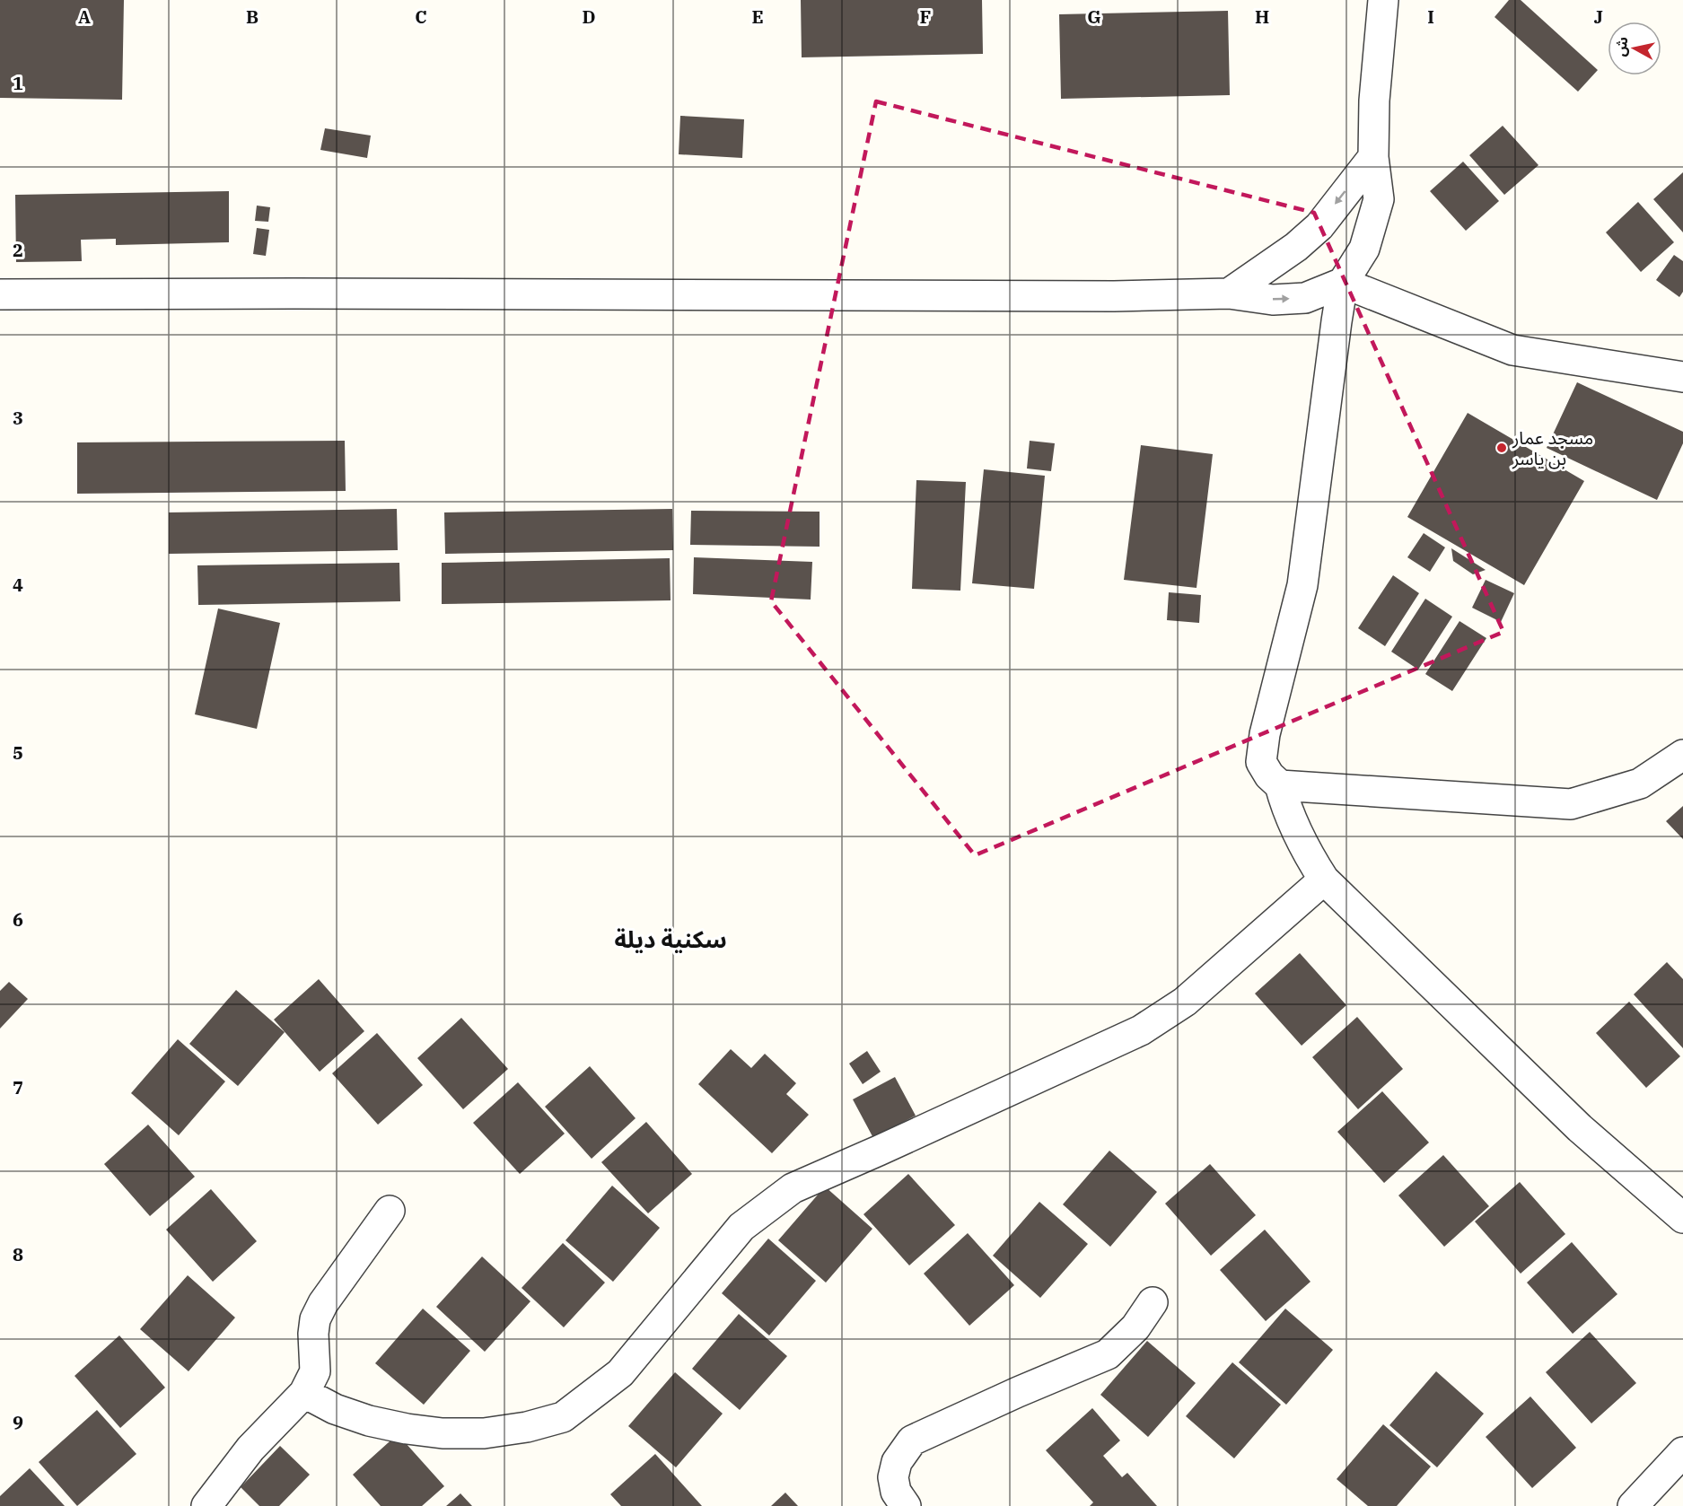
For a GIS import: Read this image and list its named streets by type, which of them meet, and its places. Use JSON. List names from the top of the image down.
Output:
{
  "districts": ["سكنية ديلة"],
  "places": ["مسجد عمار بن ياسر"],
  "north": "left",
  "grid": {
    "columns": [
      "A",
      "B",
      "C",
      "D",
      "E",
      "F",
      "G",
      "H",
      "I",
      "J"
    ],
    "rows": [
      "1",
      "2",
      "3",
      "4",
      "5",
      "6",
      "7",
      "8",
      "9"
    ]
  }
}
